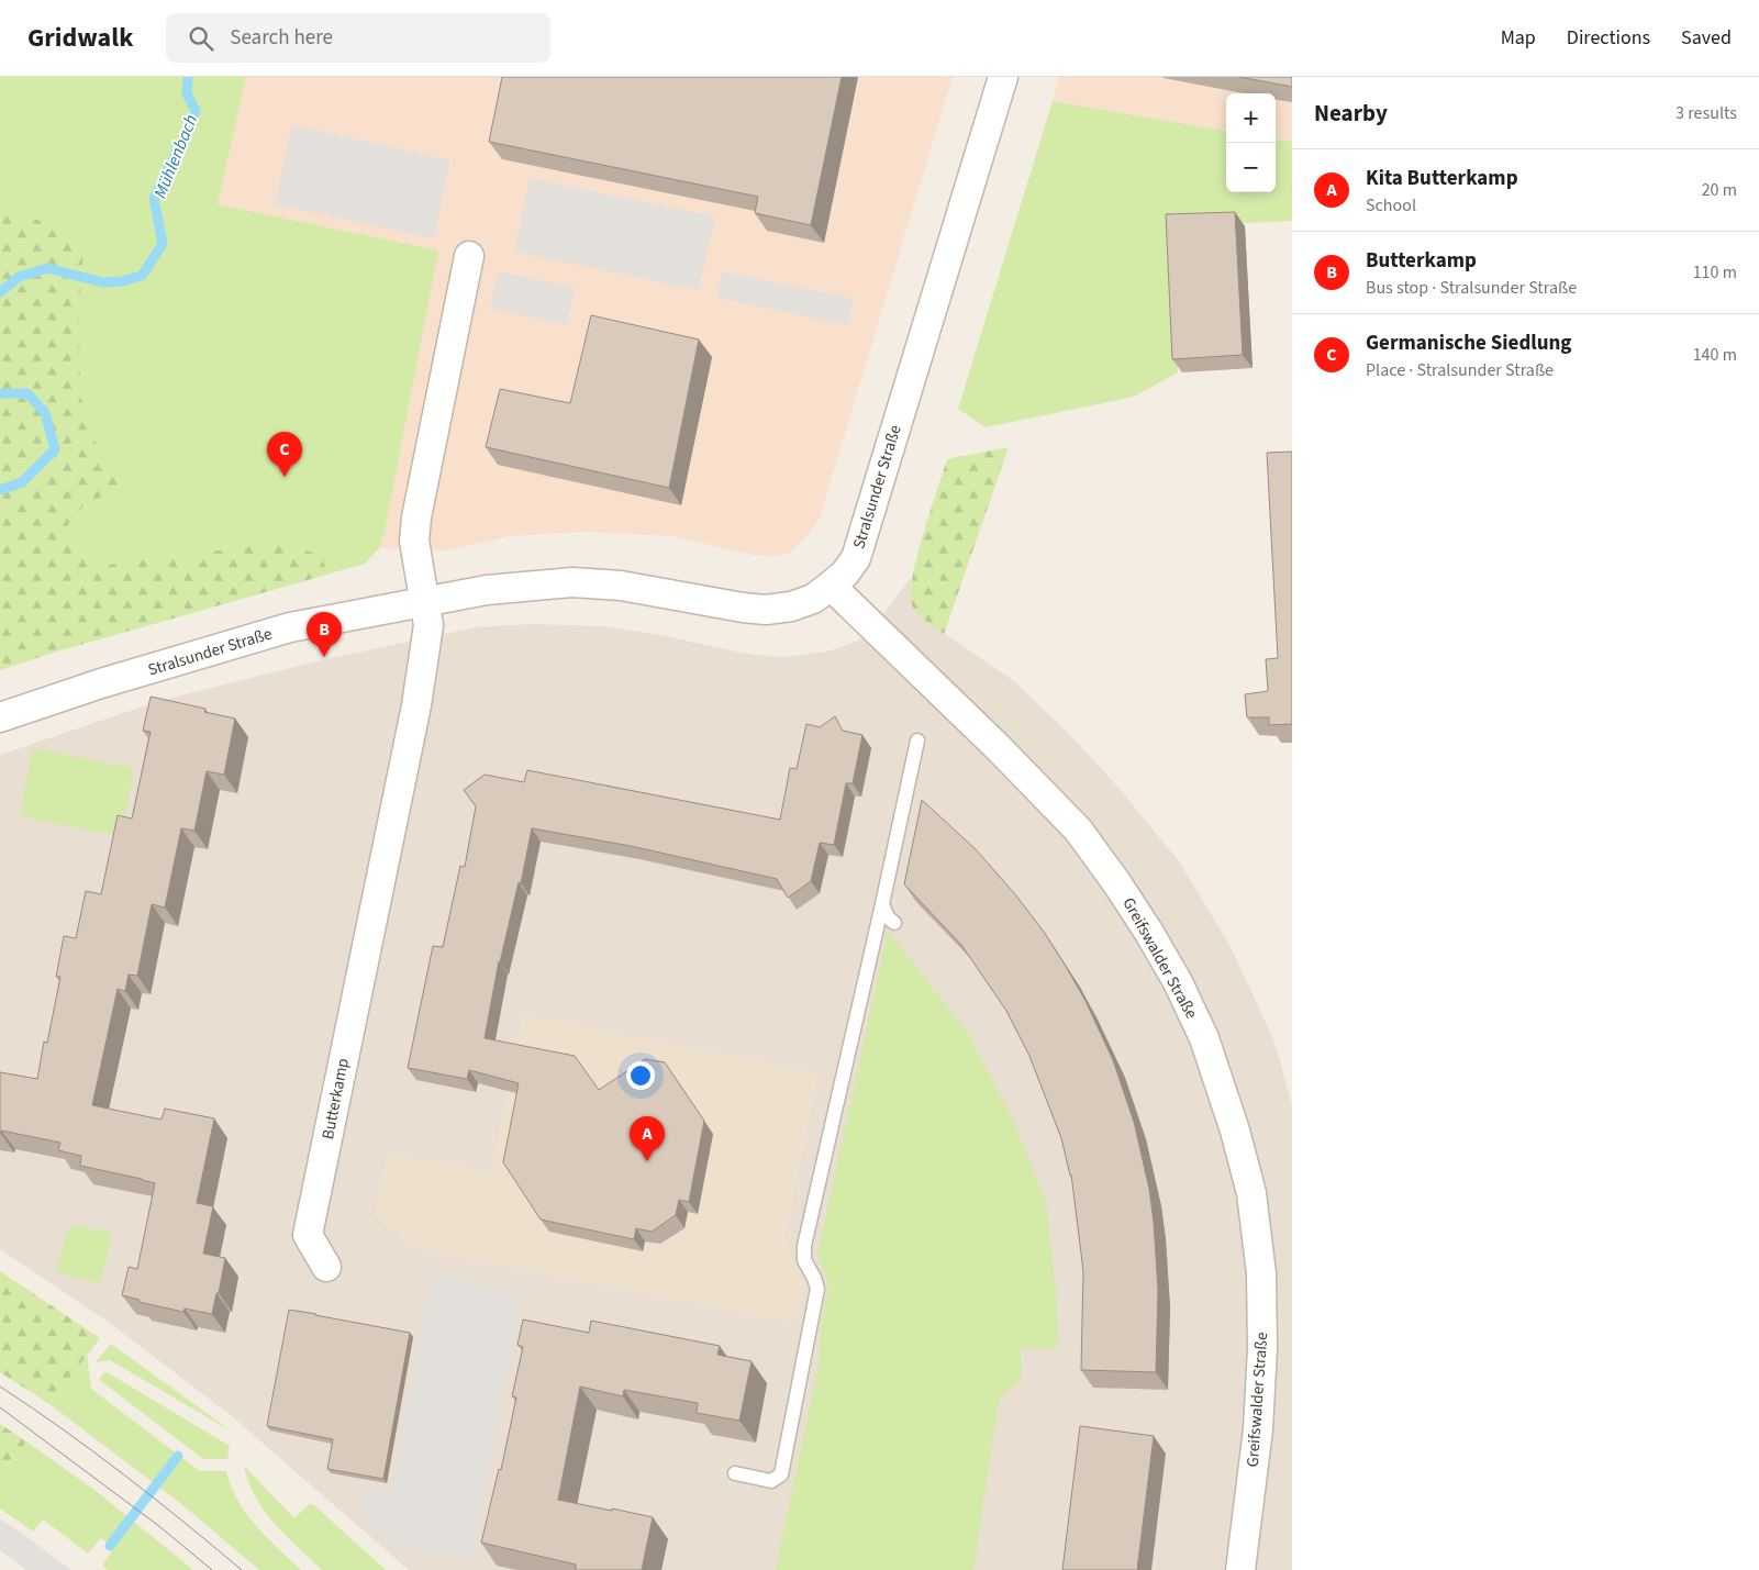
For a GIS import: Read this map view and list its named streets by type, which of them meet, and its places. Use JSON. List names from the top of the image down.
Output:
{
  "streets": {
    "street": ["Stralsunder Straße", "Greifswalder Straße", "Butterkamp"]
  },
  "crossings": [
    ["Stralsunder Straße", "Greifswalder Straße"],
    ["Stralsunder Straße", "Butterkamp"]
  ],
  "water": ["Mühlenbach"],
  "page": {
    "header": "Gridwalk",
    "search": "Search here",
    "nav": ["Map", "Directions", "Saved"],
    "heading": ["Nearby", "3 results"],
    "map_buttons": ["+", "−"],
    "list": [
      {
        "mark": "A",
        "name": "Kita Butterkamp",
        "note": "School",
        "value": "20 m"
      },
      {
        "mark": "B",
        "name": "Butterkamp",
        "note": "Bus stop · Stralsunder Straße",
        "value": "110 m"
      },
      {
        "mark": "C",
        "name": "Germanische Siedlung",
        "note": "Place · Stralsunder Straße",
        "value": "140 m"
      }
    ],
    "pins": ["C", "B", "A"]
  }
}
